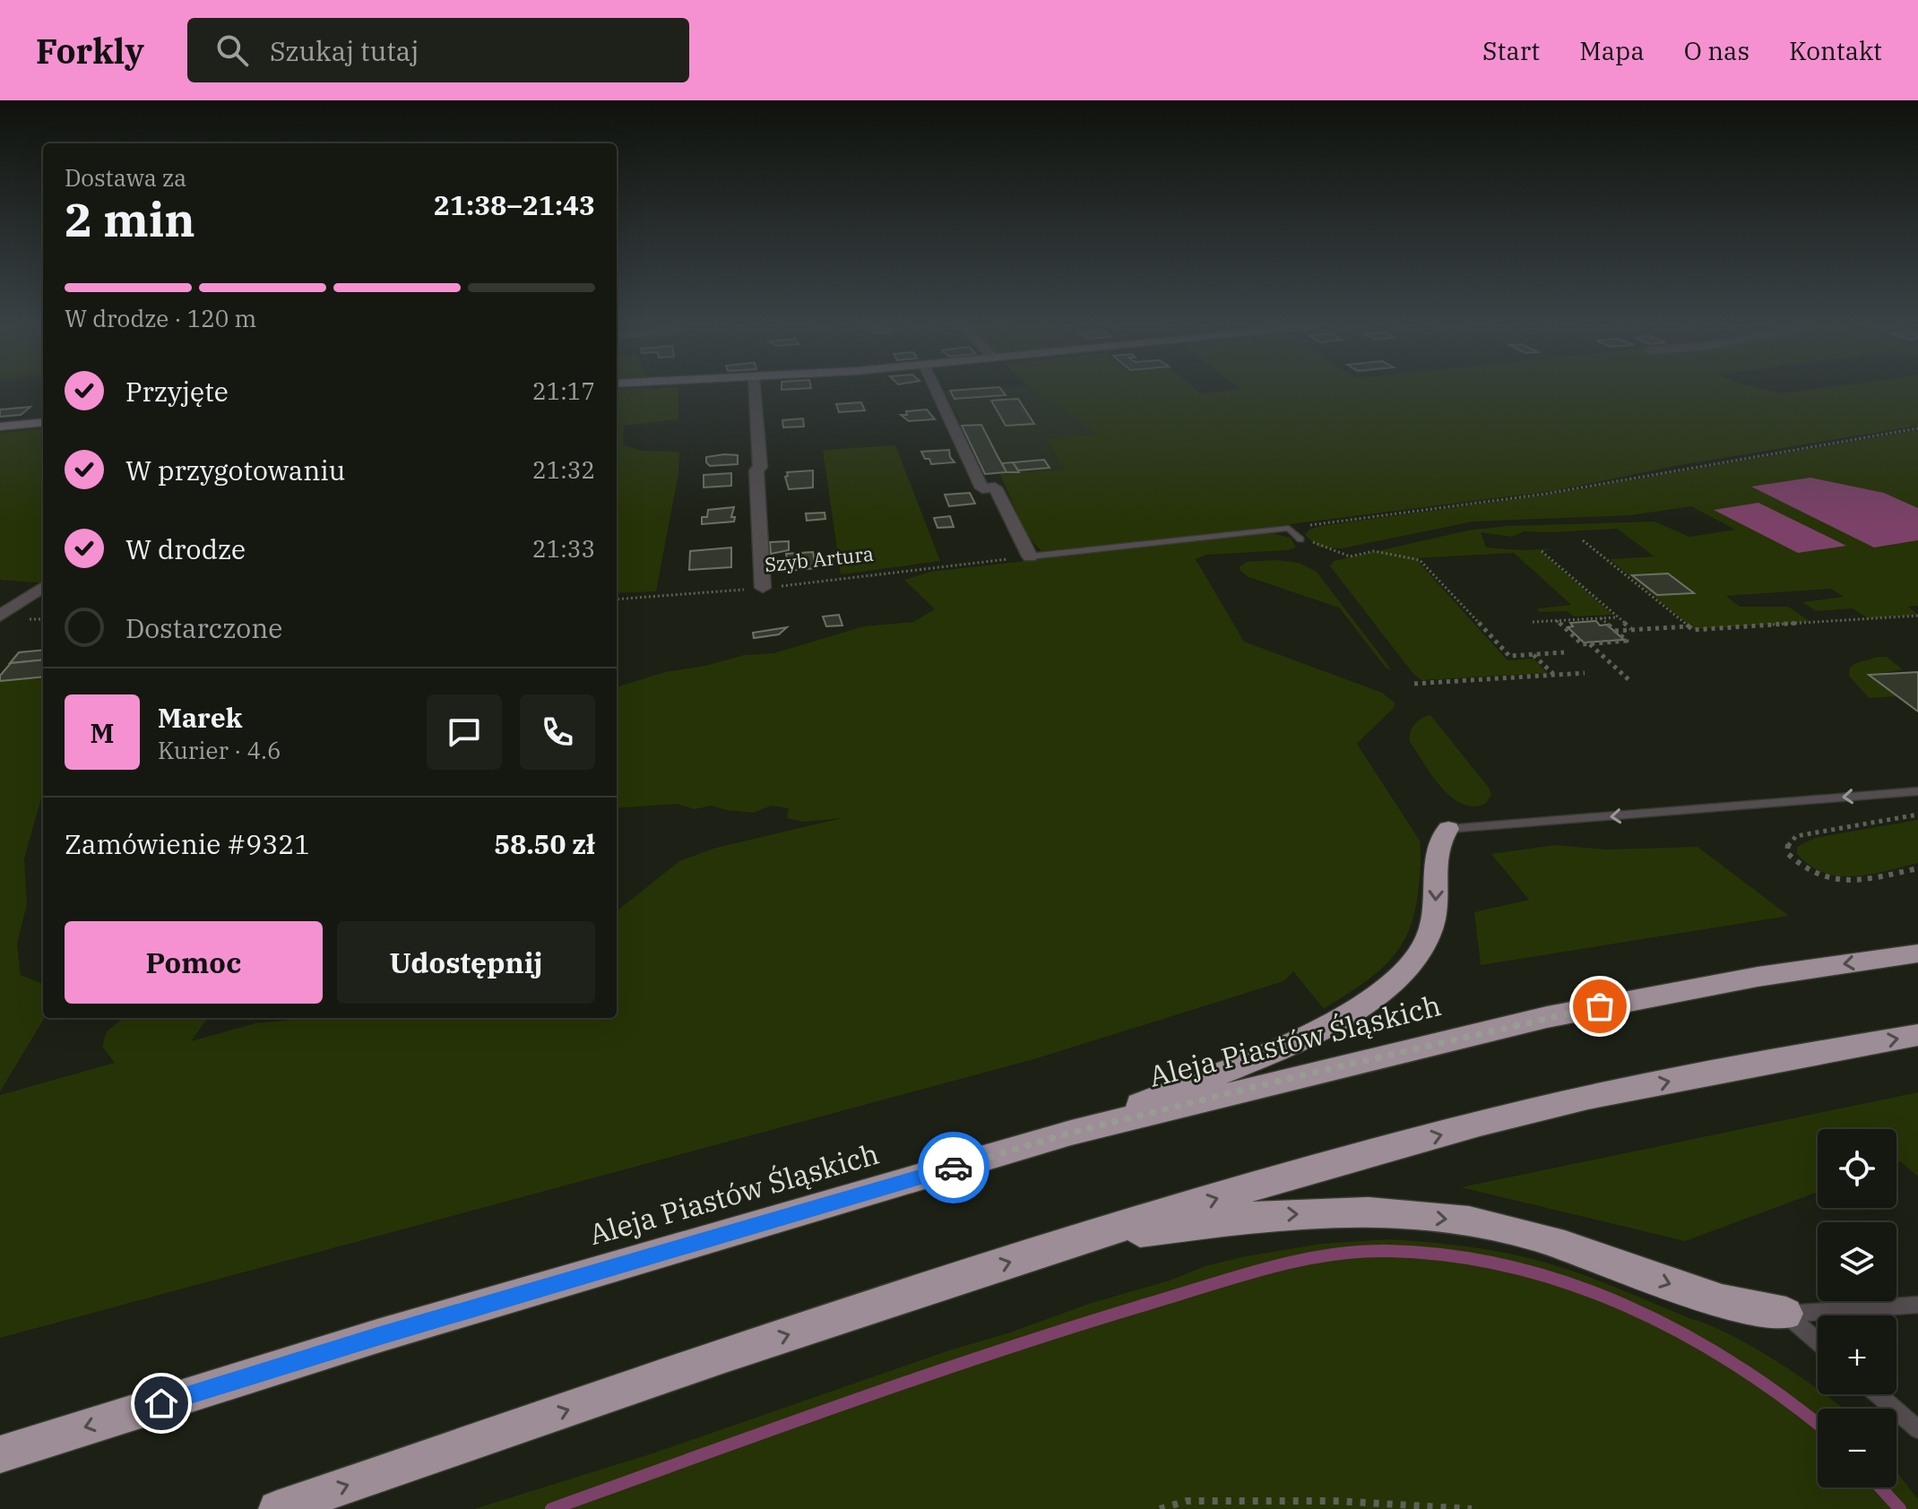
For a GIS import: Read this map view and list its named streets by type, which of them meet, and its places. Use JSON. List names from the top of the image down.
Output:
{
  "streets": {
    "highway": ["Aleja Piastów Śląskich"],
    "path": ["Szyb Artura"]
  },
  "page": {
    "header": "Forkly",
    "search": "Szukaj tutaj",
    "nav": [
      "Start",
      "Mapa",
      "O nas",
      "Kontakt"
    ],
    "heading": ["2 min", "Dostawa za", "21:38–21:43"],
    "panel": [
      "Marek",
      "Kurier · 4.6",
      "Zamówienie #9321",
      "58.50 zł"
    ],
    "bar": "W drodze · 120 m",
    "list": [
      ["Przyjęte", "21:17"],
      ["W przygotowaniu", "21:32"],
      ["W drodze", "21:33"],
      "Dostarczone"
    ],
    "round": "M",
    "buttons": ["Pomoc", "Udostępnij"],
    "map_buttons": ["+", "−"]
  }
}
